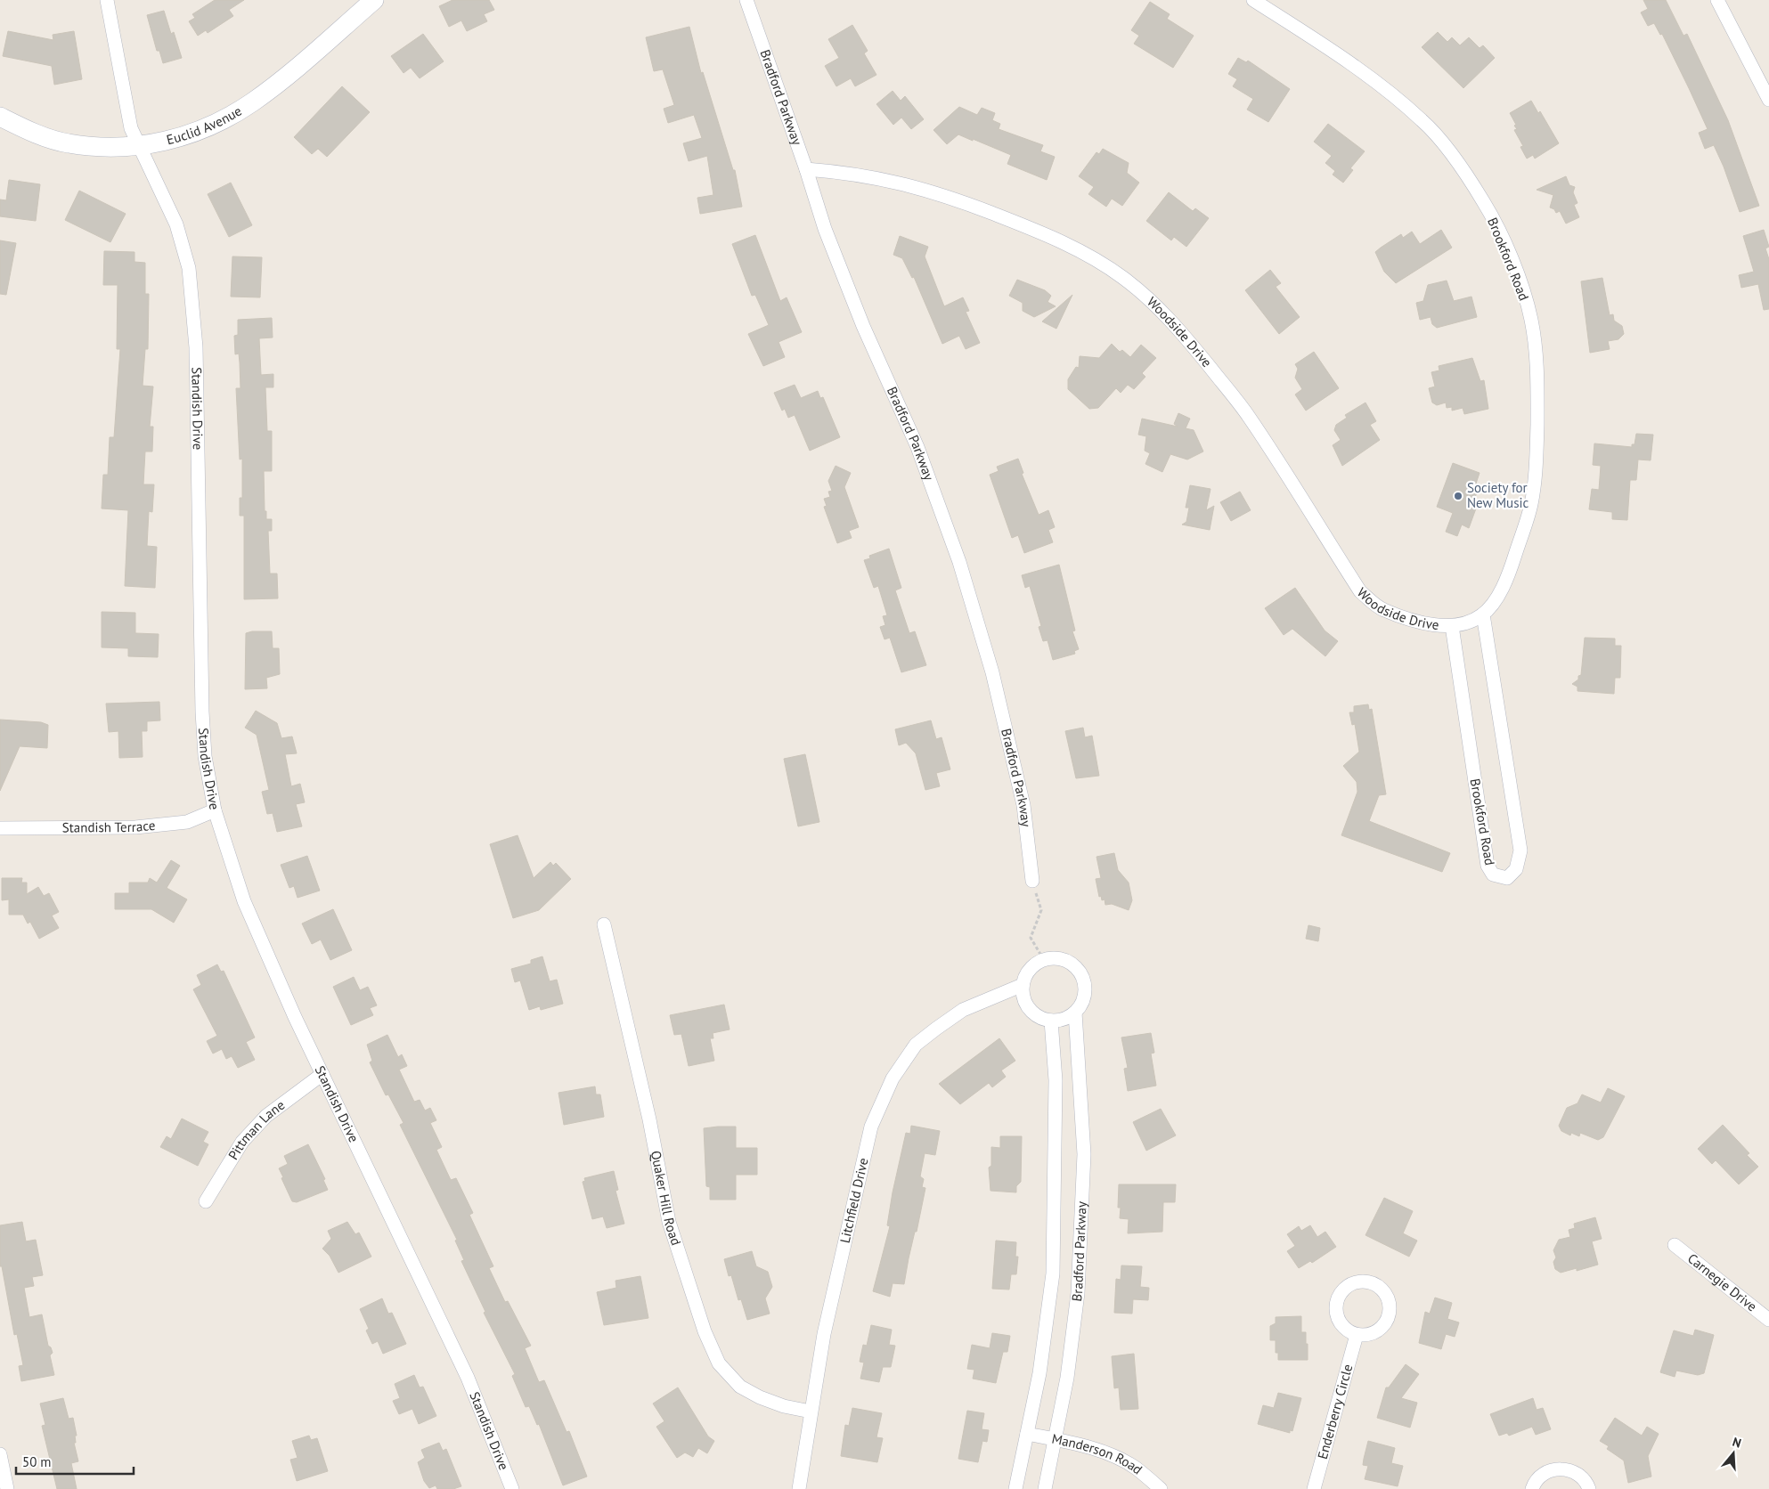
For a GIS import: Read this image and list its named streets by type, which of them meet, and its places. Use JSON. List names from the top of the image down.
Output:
{
  "streets": {
    "street": [
      "Bradford Parkway",
      "Euclid Avenue",
      "Brookford Road",
      "Woodside Drive",
      "Standish Drive",
      "Standish Terrace",
      "Pittman Lane",
      "Quaker Hill Road",
      "Litchfield Drive",
      "Carnegie Drive",
      "Enderberry Circle",
      "Manderson Road"
    ]
  },
  "crossings": [
    ["Bradford Parkway", "Woodside Drive"],
    ["Bradford Parkway", "Litchfield Drive"],
    ["Bradford Parkway", "Manderson Road"],
    ["Euclid Avenue", "Standish Drive"],
    ["Brookford Road", "Woodside Drive"],
    ["Standish Drive", "Standish Terrace"],
    ["Standish Drive", "Pittman Lane"],
    ["Quaker Hill Road", "Litchfield Drive"]
  ],
  "places": ["Society for New Music"],
  "scale_bar": "50 m",
  "north": "top"
}
